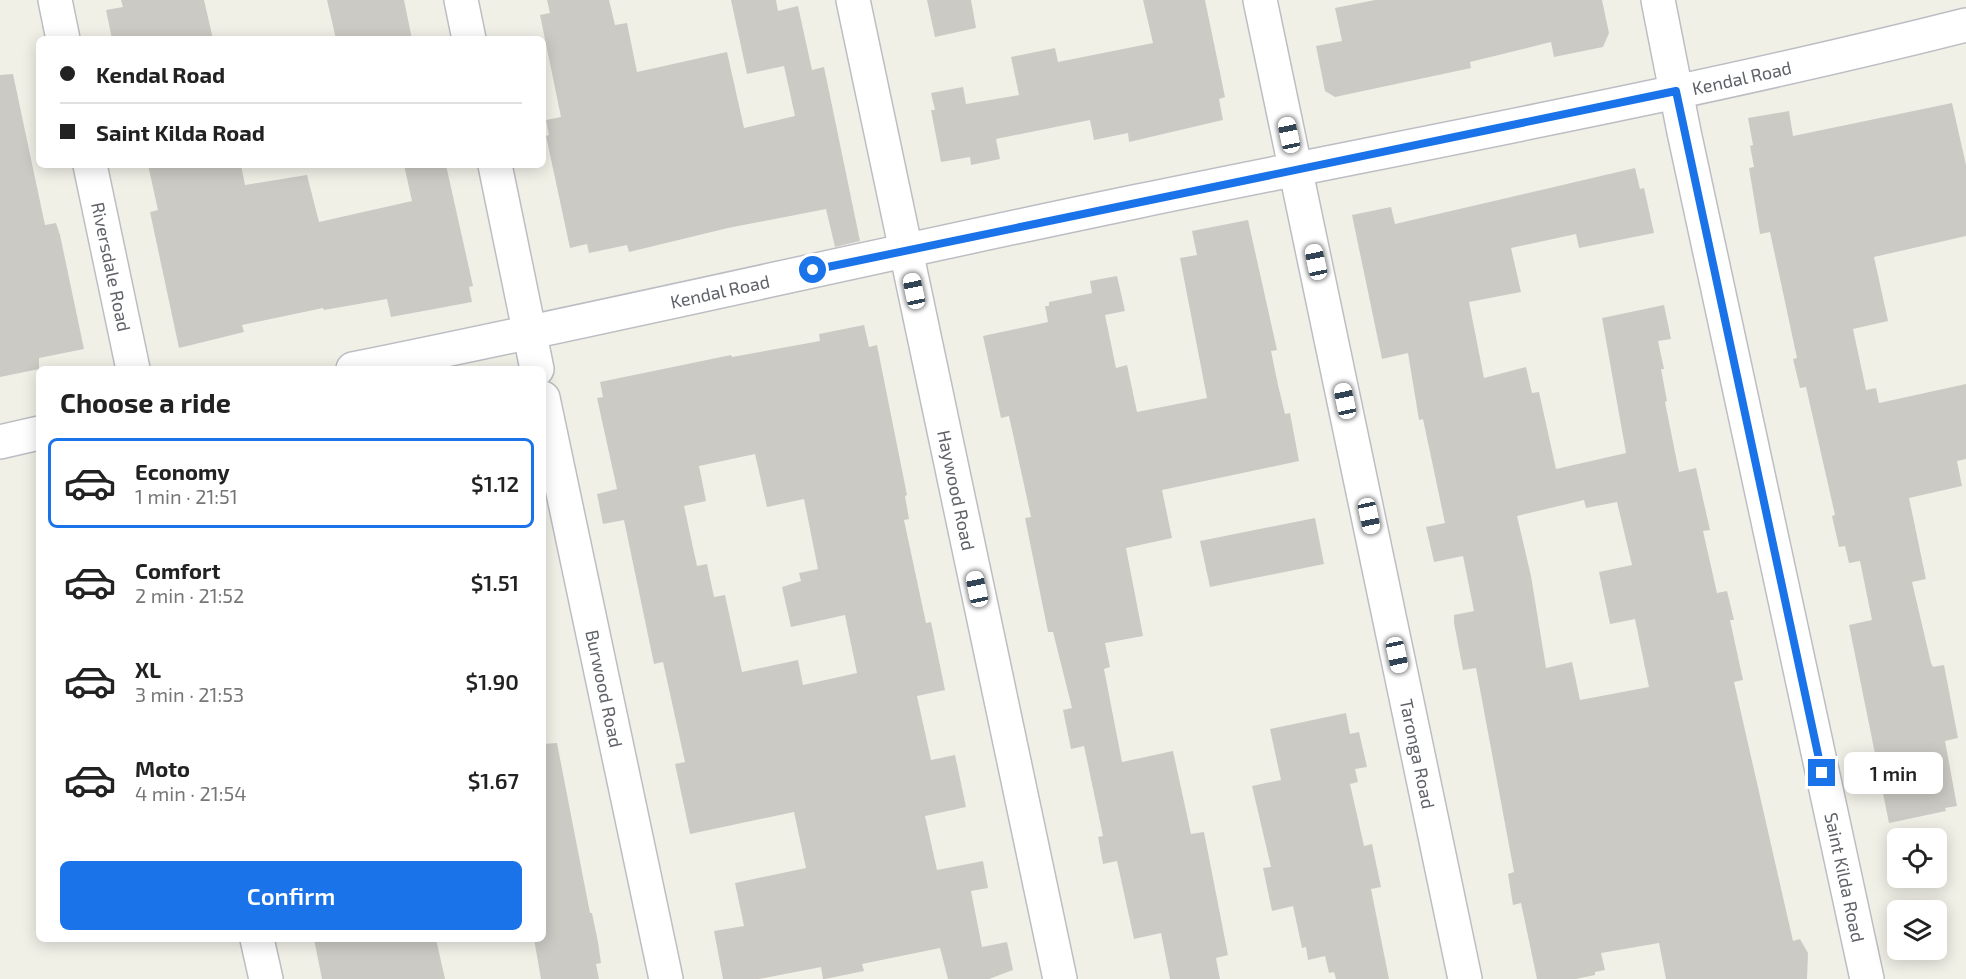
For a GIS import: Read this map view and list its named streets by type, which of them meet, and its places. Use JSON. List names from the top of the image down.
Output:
{
  "streets": {
    "street": [
      "Kendal Road",
      "Riversdale Road",
      "Haywood Road",
      "Burwood Road",
      "Taronga Road",
      "Saint Kilda Road"
    ]
  },
  "crossings": [
    ["Kendal Road", "Haywood Road"],
    ["Kendal Road", "Taronga Road"],
    ["Kendal Road", "Saint Kilda Road"]
  ],
  "page": {
    "banner": ["Kendal Road", "Saint Kilda Road"],
    "heading": "Choose a ride",
    "list": [
      {
        "name": "Economy",
        "note": "1 min · 21:51",
        "value": "$1.12"
      },
      {
        "name": "Comfort",
        "note": "2 min · 21:52",
        "value": "$1.51"
      },
      {
        "name": "XL",
        "note": "3 min · 21:53",
        "value": "$1.90"
      },
      {
        "name": "Moto",
        "note": "4 min · 21:54",
        "value": "$1.67"
      }
    ],
    "bubble": "1 min",
    "buttons": "Confirm"
  }
}
